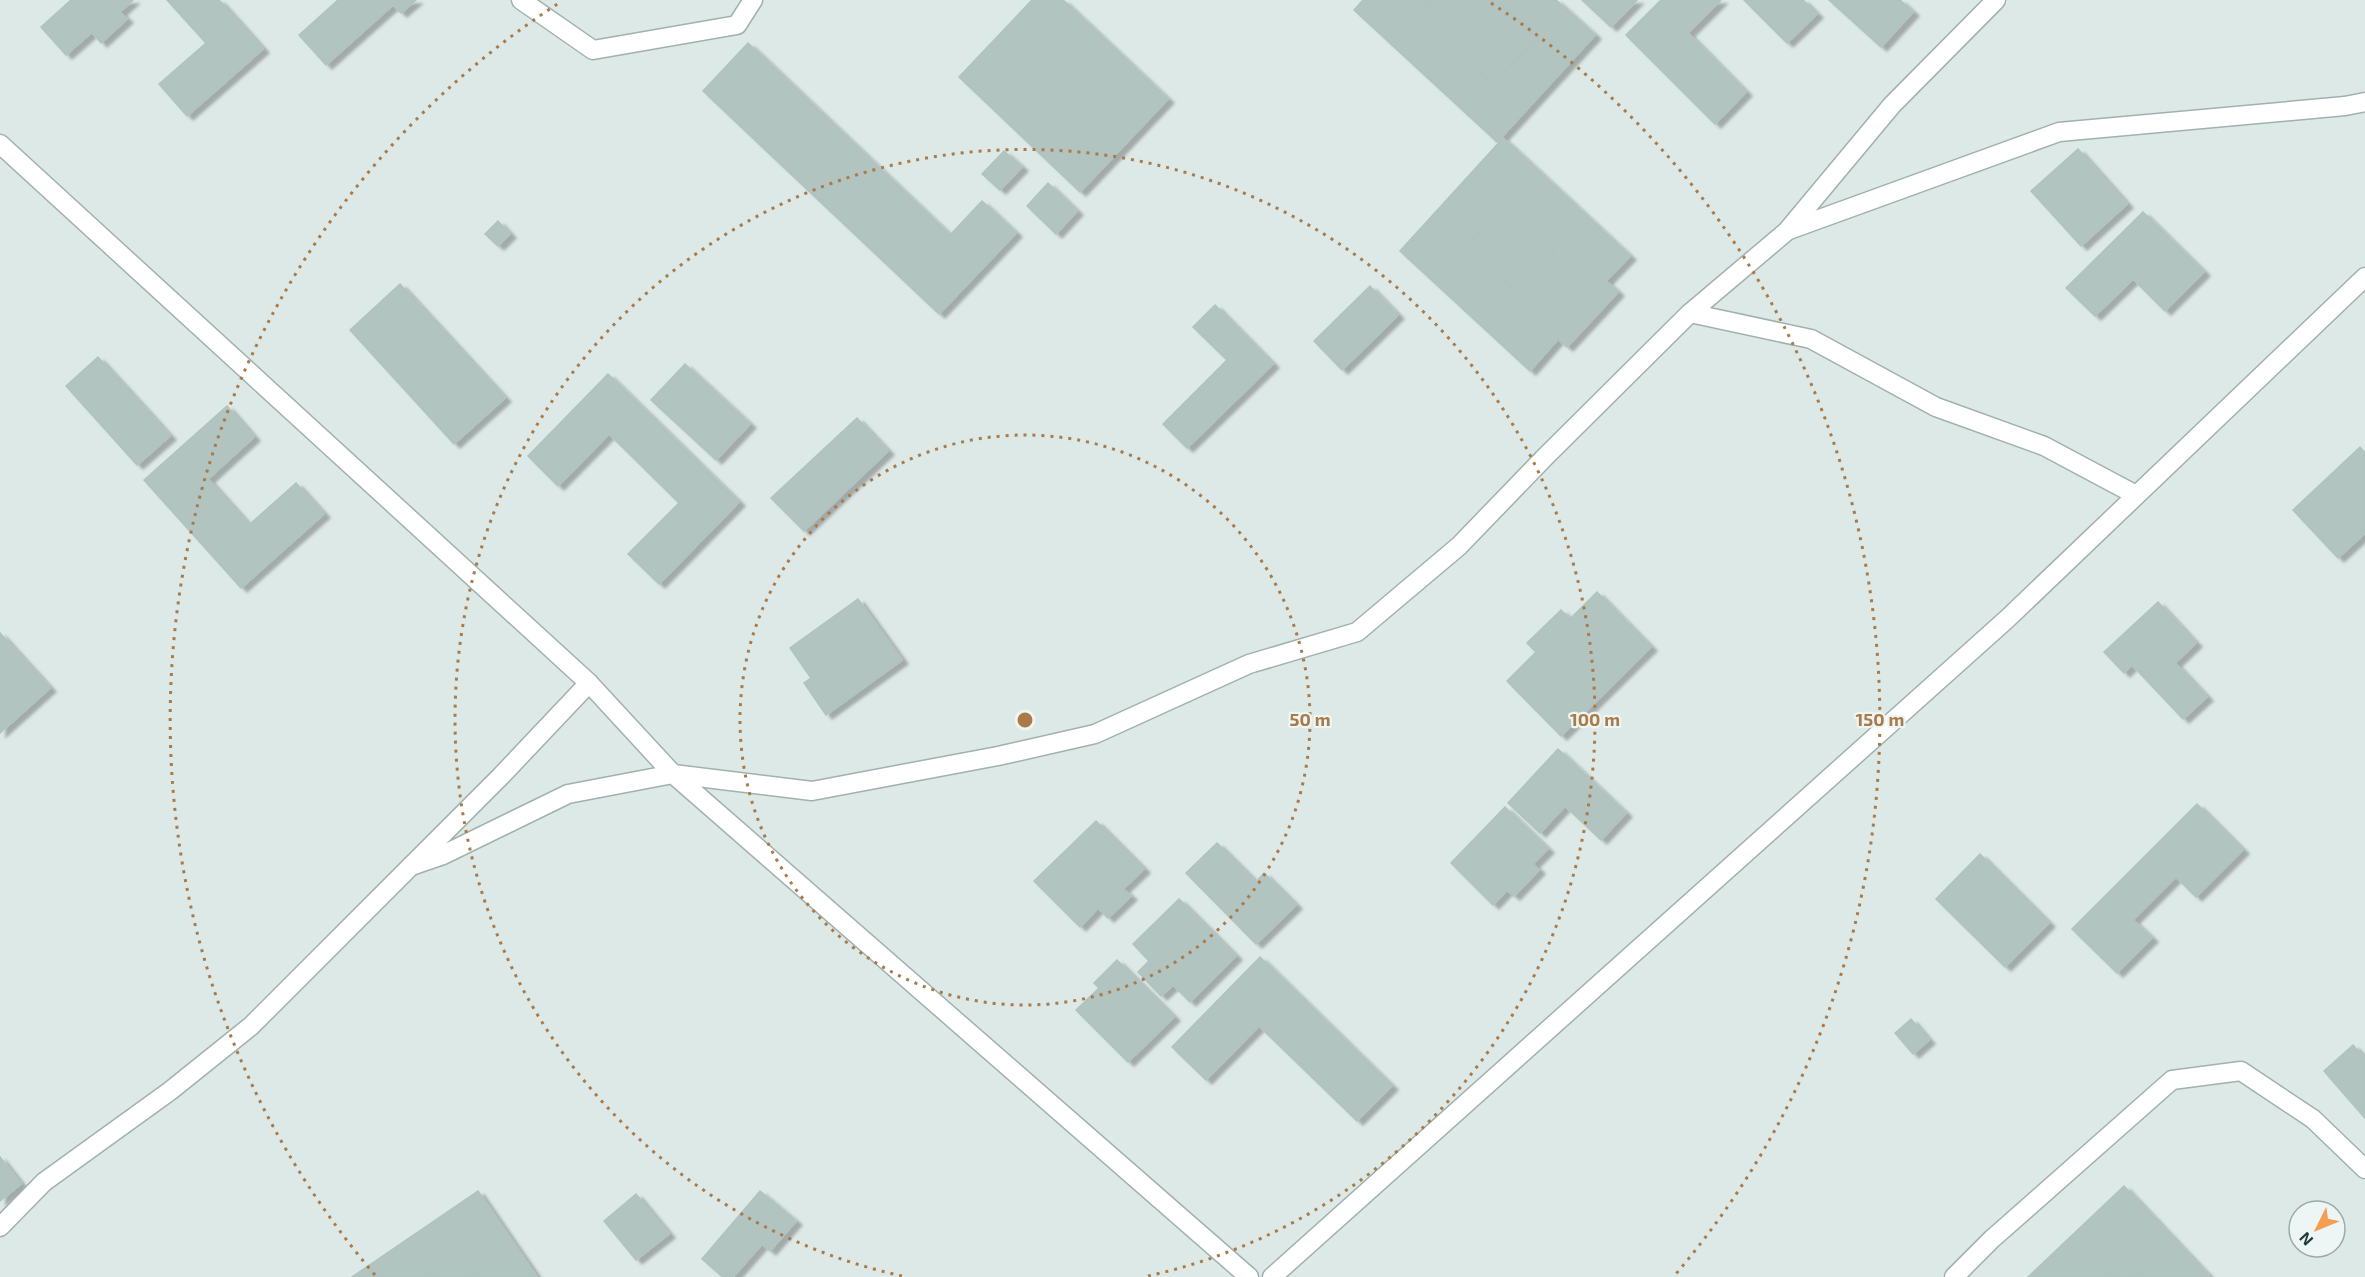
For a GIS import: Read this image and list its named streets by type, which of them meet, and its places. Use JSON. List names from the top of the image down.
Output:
{
  "north": "bottom left",
  "rings": ["50 m", "100 m", "150 m"]
}
